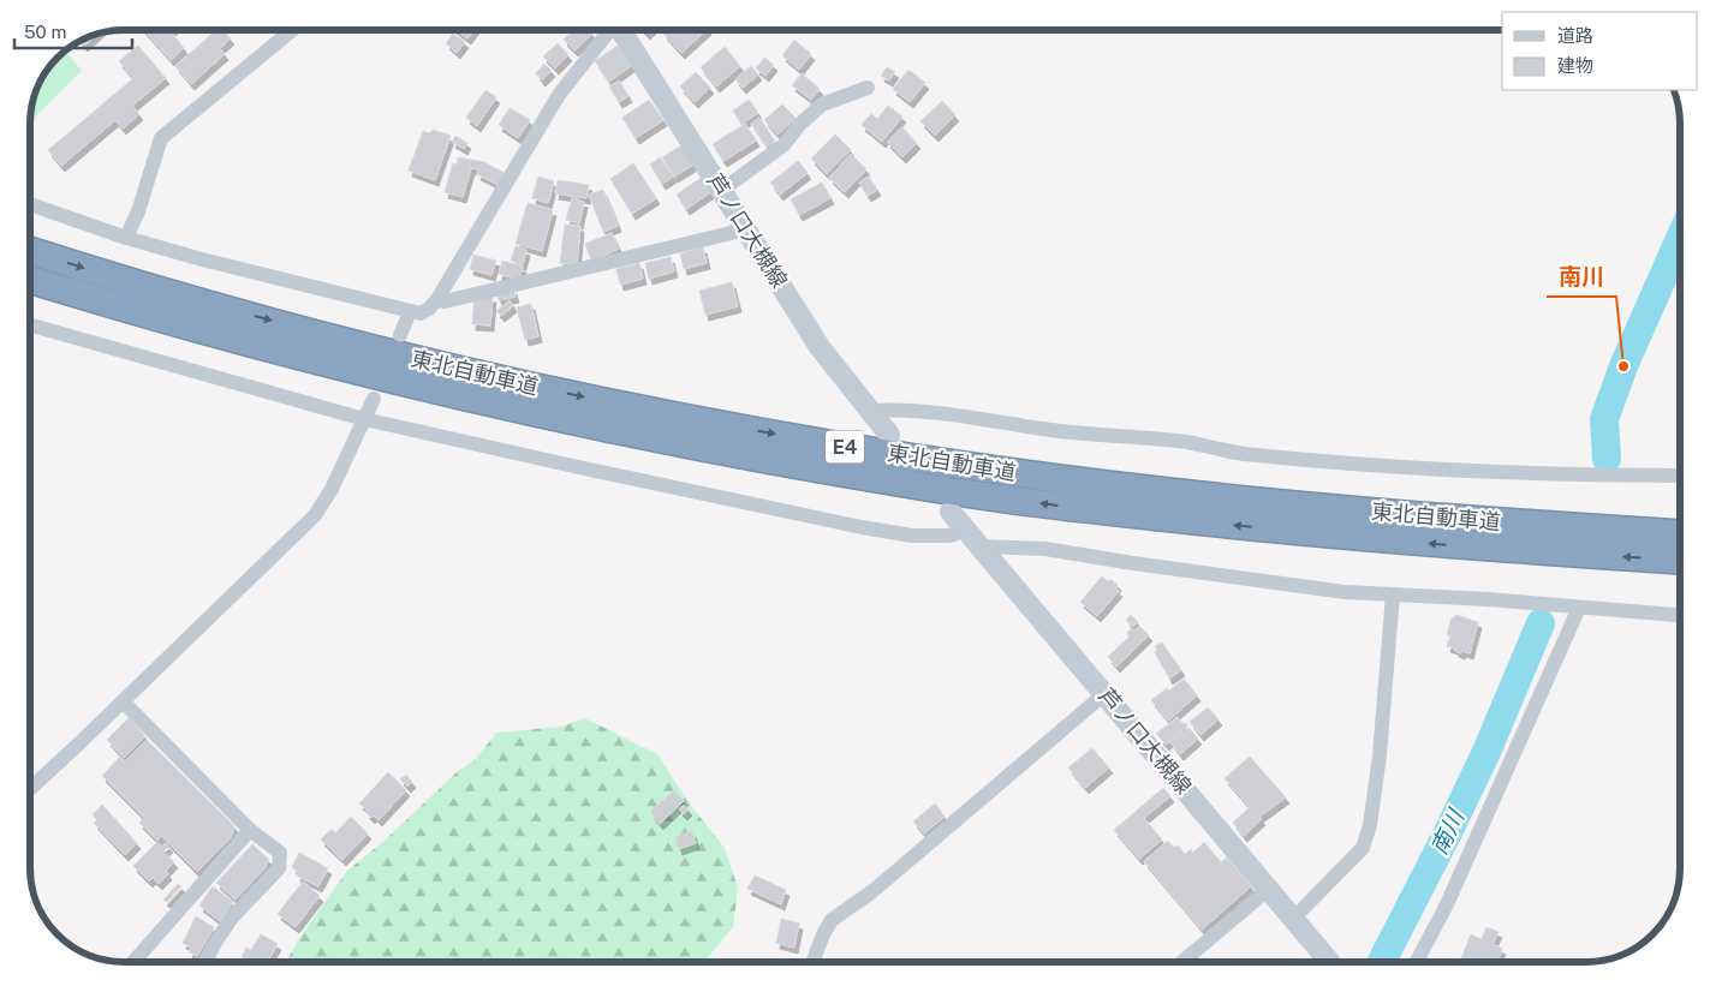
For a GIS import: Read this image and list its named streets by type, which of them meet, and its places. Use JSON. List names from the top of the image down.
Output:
{
  "streets": {
    "highway": ["東北自動車道", "E4"],
    "main road": ["芦ノ口大槻線"]
  },
  "water": ["南川"],
  "places": ["南川"],
  "legend": ["道路", "建物"],
  "scale_bar": "50 m"
}
